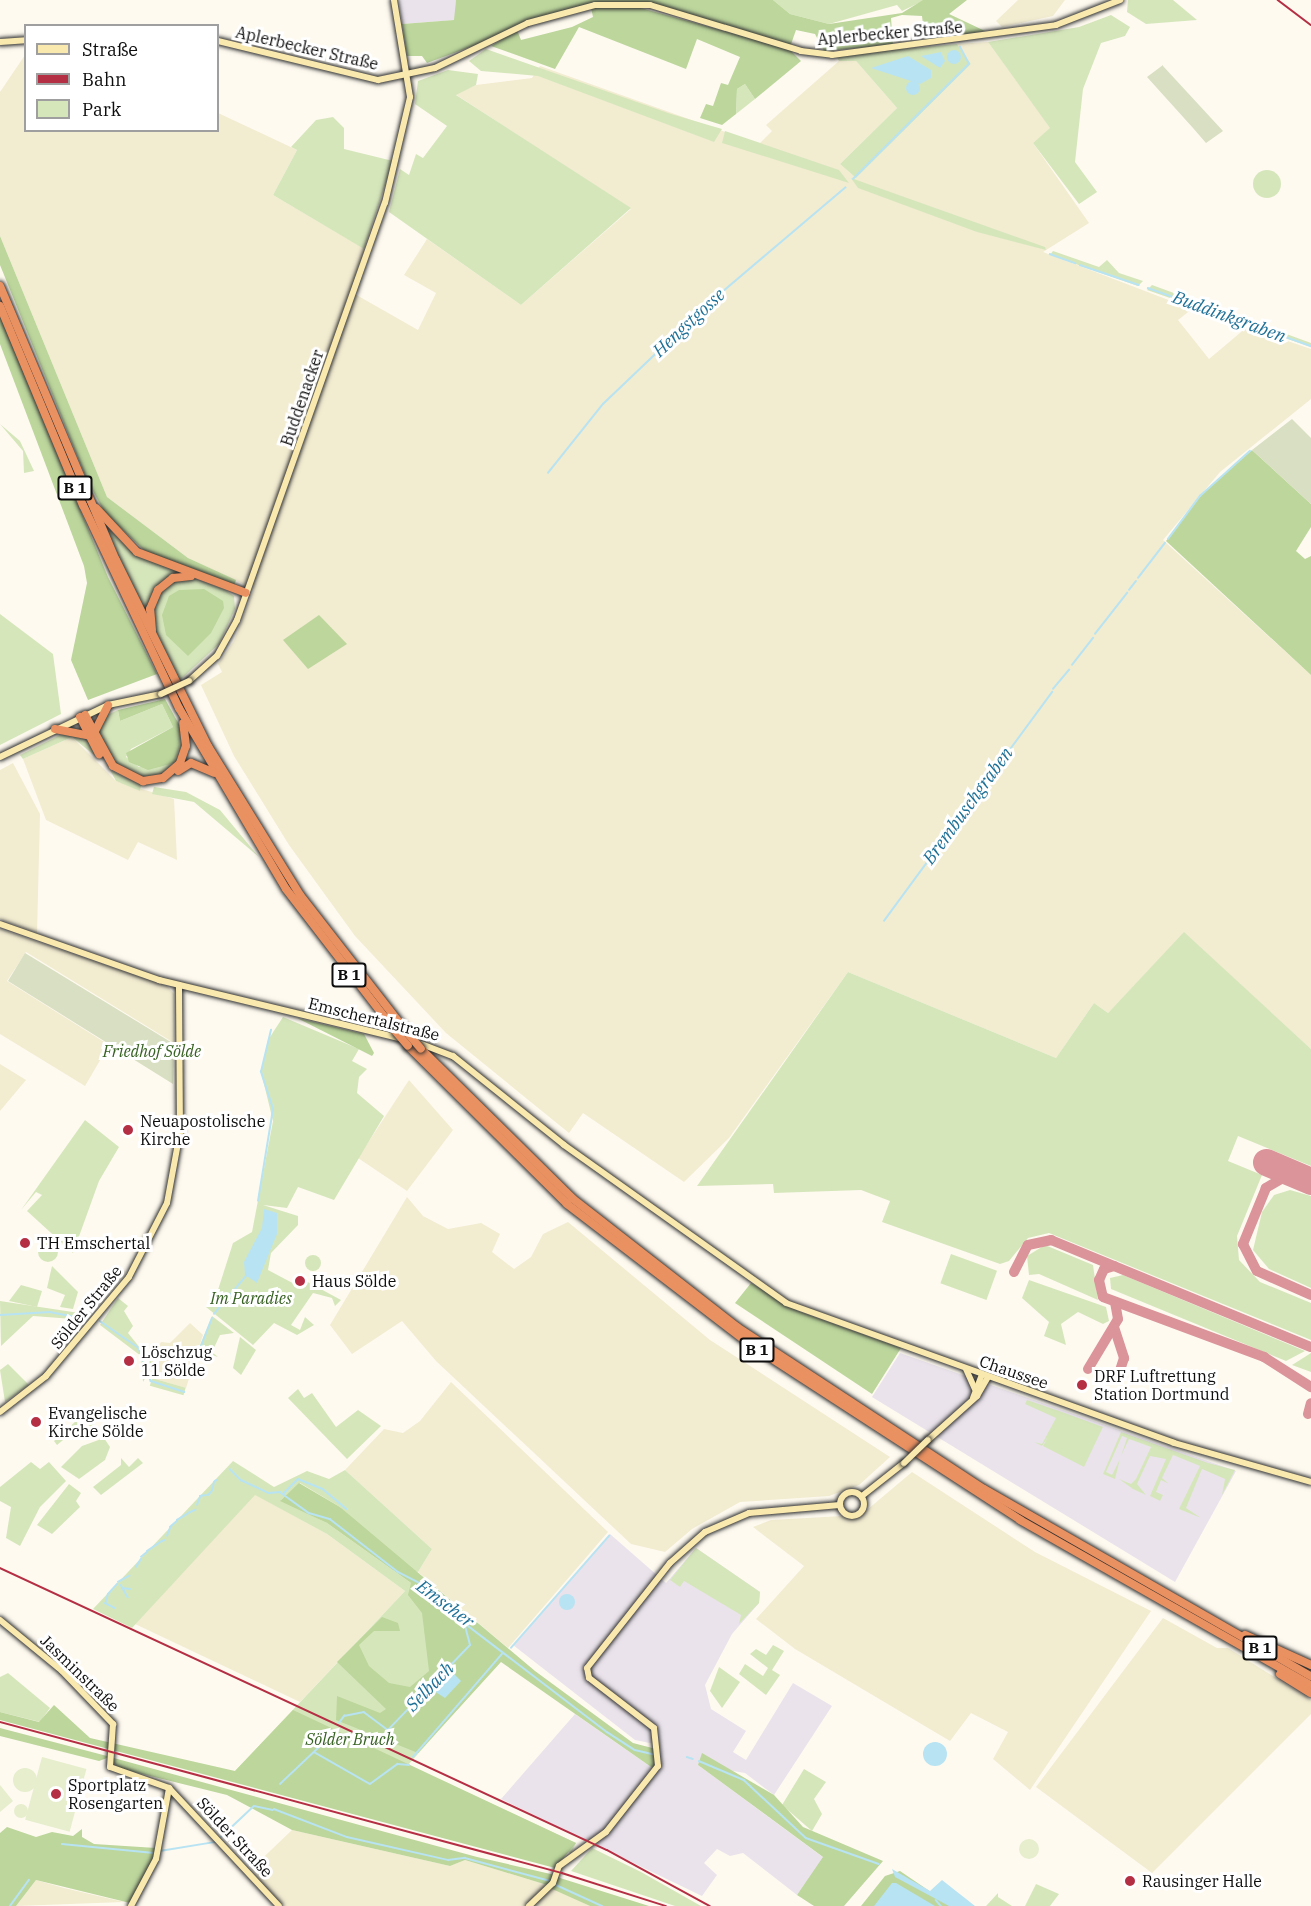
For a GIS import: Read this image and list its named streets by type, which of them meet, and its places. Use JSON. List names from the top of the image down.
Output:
{
  "streets": {
    "highway": ["B 1"],
    "main road": [
      "Aplerbecker Straße",
      "Buddenacker",
      "Emschertalstraße",
      "Sölder Straße",
      "Chaussee",
      "Jasminstraße"
    ]
  },
  "crossings": [
    ["Aplerbecker Straße", "Buddenacker"],
    ["Emschertalstraße", "Sölder Straße"],
    ["Emschertalstraße", "Chaussee"],
    ["Sölder Straße", "Jasminstraße"]
  ],
  "water": [
    "Buddinkgraben",
    "Hengstgosse",
    "Brembuschgraben",
    "Emscher",
    "Selbach"
  ],
  "parks": ["Friedhof Sölde", "Im Paradies", "Sölder Bruch"],
  "places": [
    "Neuapostolische Kirche",
    "TH Emschertal",
    "Haus Sölde",
    "Löschzug 11 Sölde",
    "DRF Luftrettung Station Dortmund",
    "Evangelische Kirche Sölde",
    "Sportplatz Rosengarten",
    "Rausinger Halle"
  ],
  "legend": ["Straße", "Bahn", "Park"]
}
